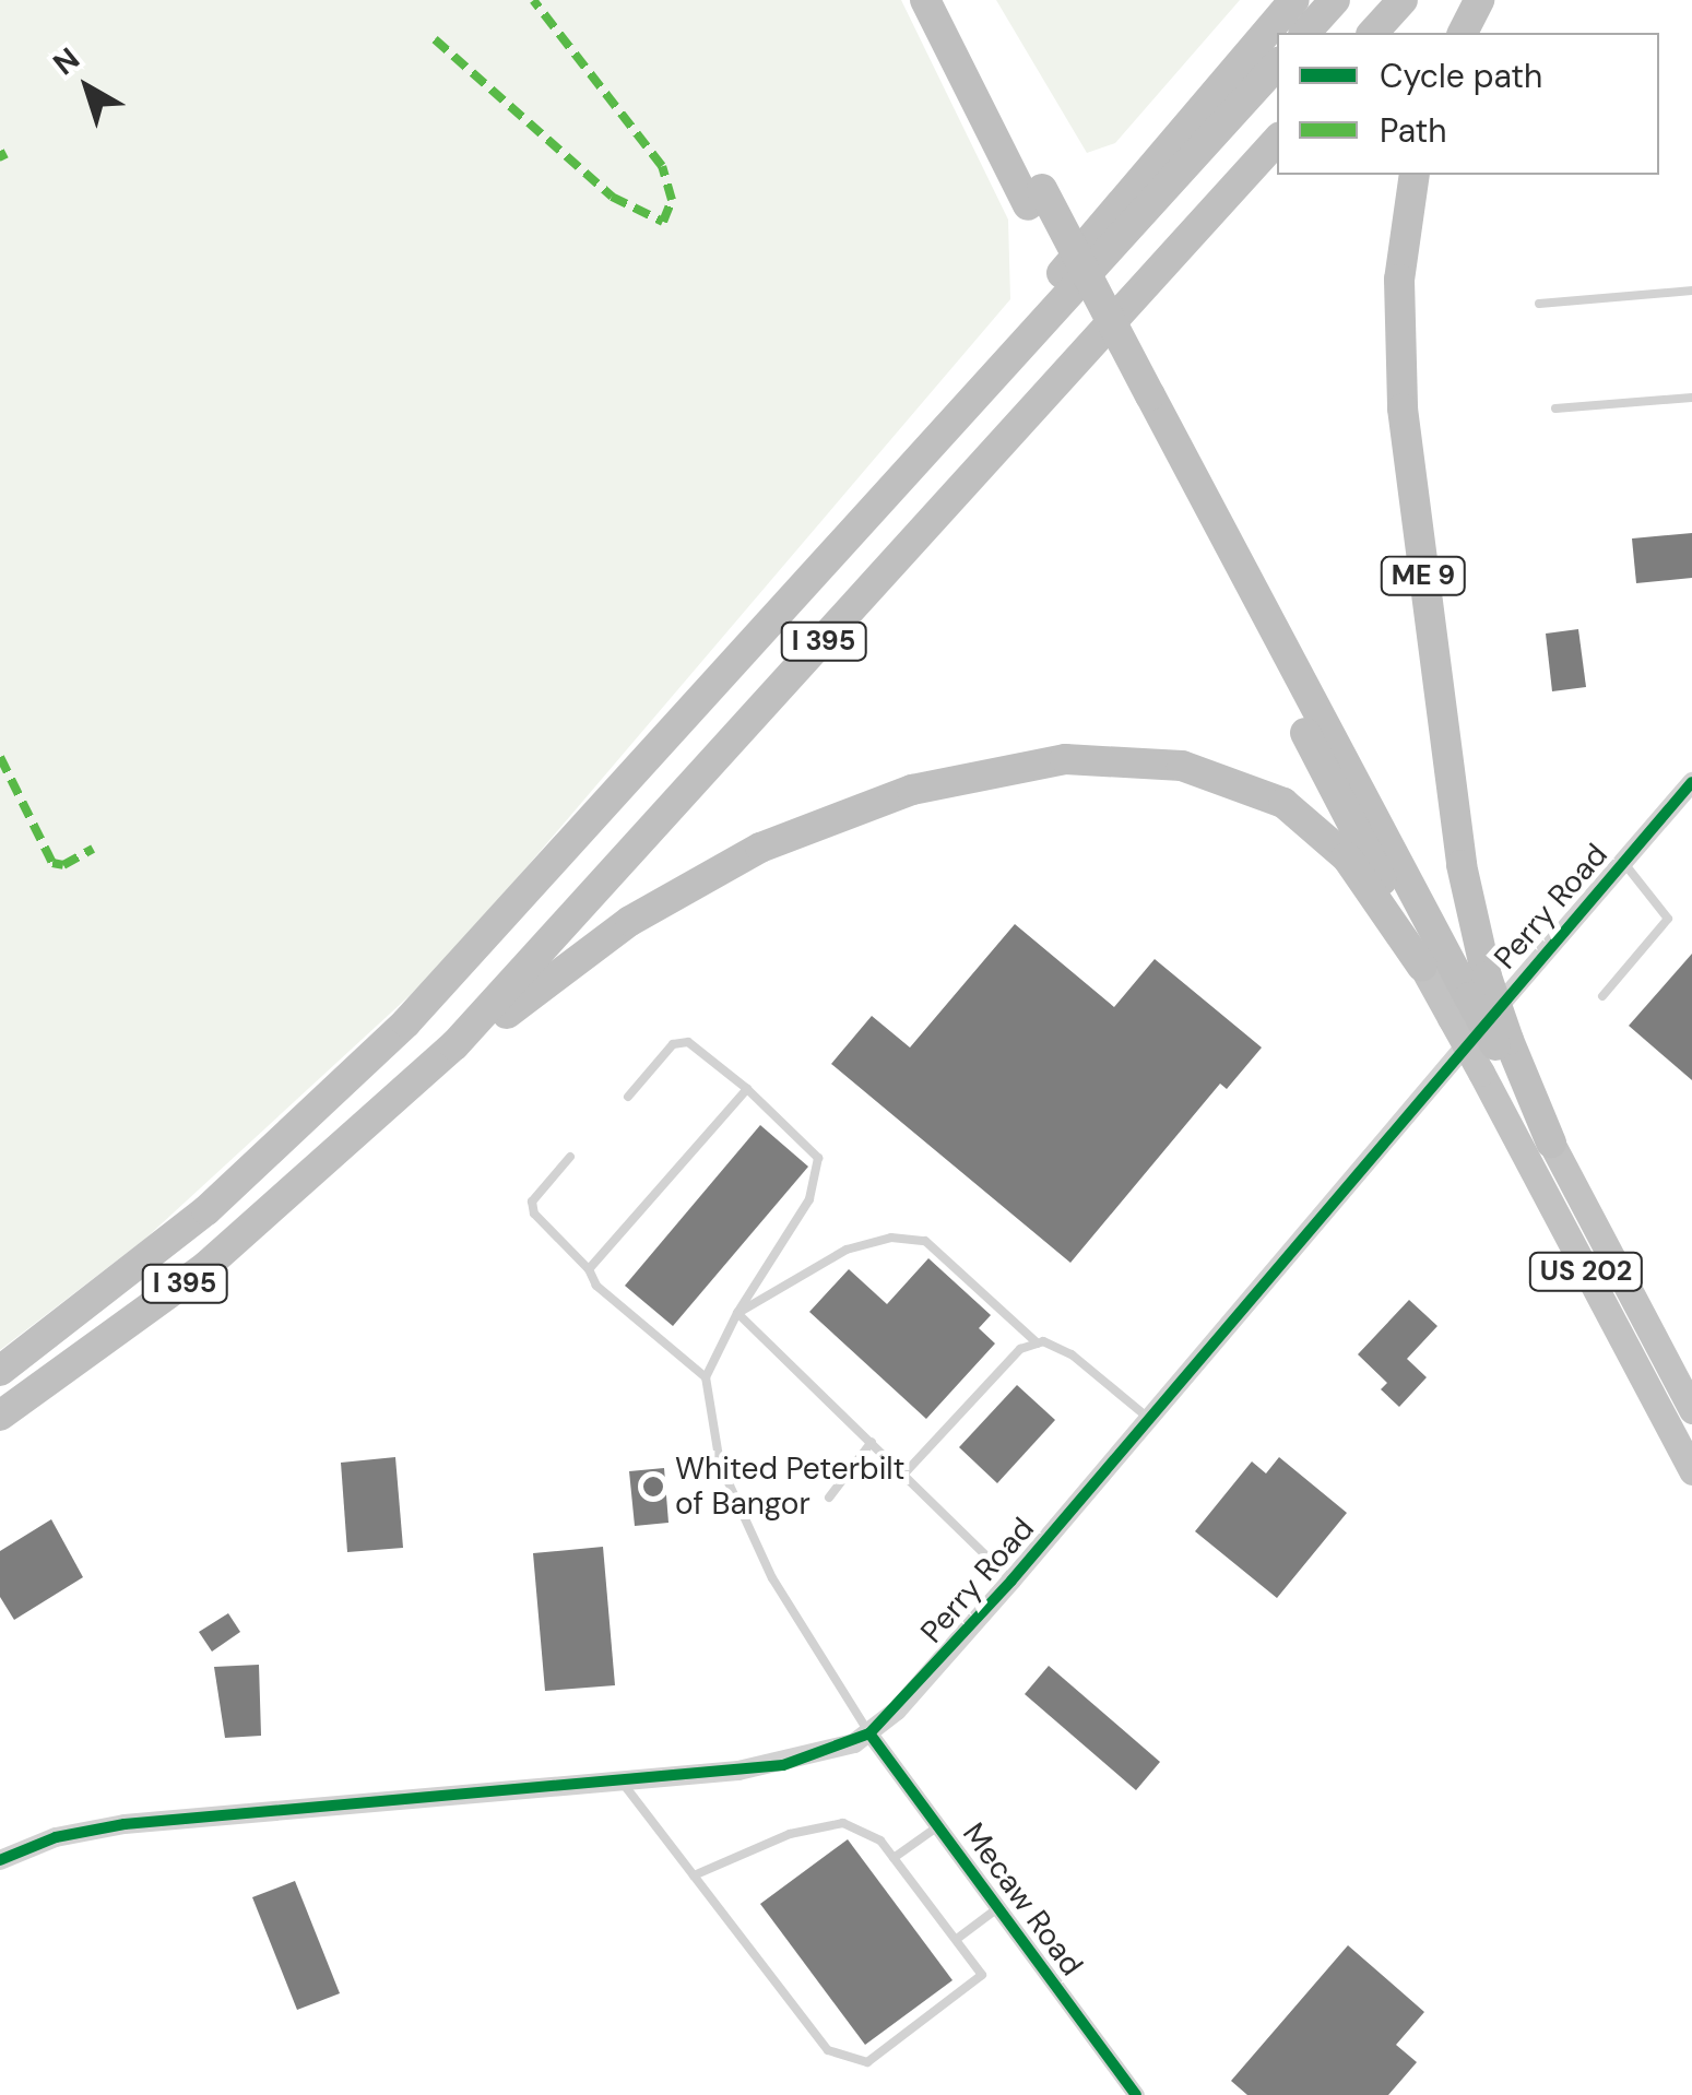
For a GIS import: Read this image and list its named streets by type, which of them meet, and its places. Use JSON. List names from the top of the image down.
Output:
{
  "streets": {
    "highway": ["ME 9", "I 395", "US 202"],
    "street": ["Perry Road", "Mecaw Road"]
  },
  "crossings": [
    ["ME 9", "US 202"],
    ["Perry Road", "Mecaw Road"]
  ],
  "places": ["Whited Peterbilt of Bangor"],
  "legend": ["Cycle path", "Path"],
  "north": "top left"
}
